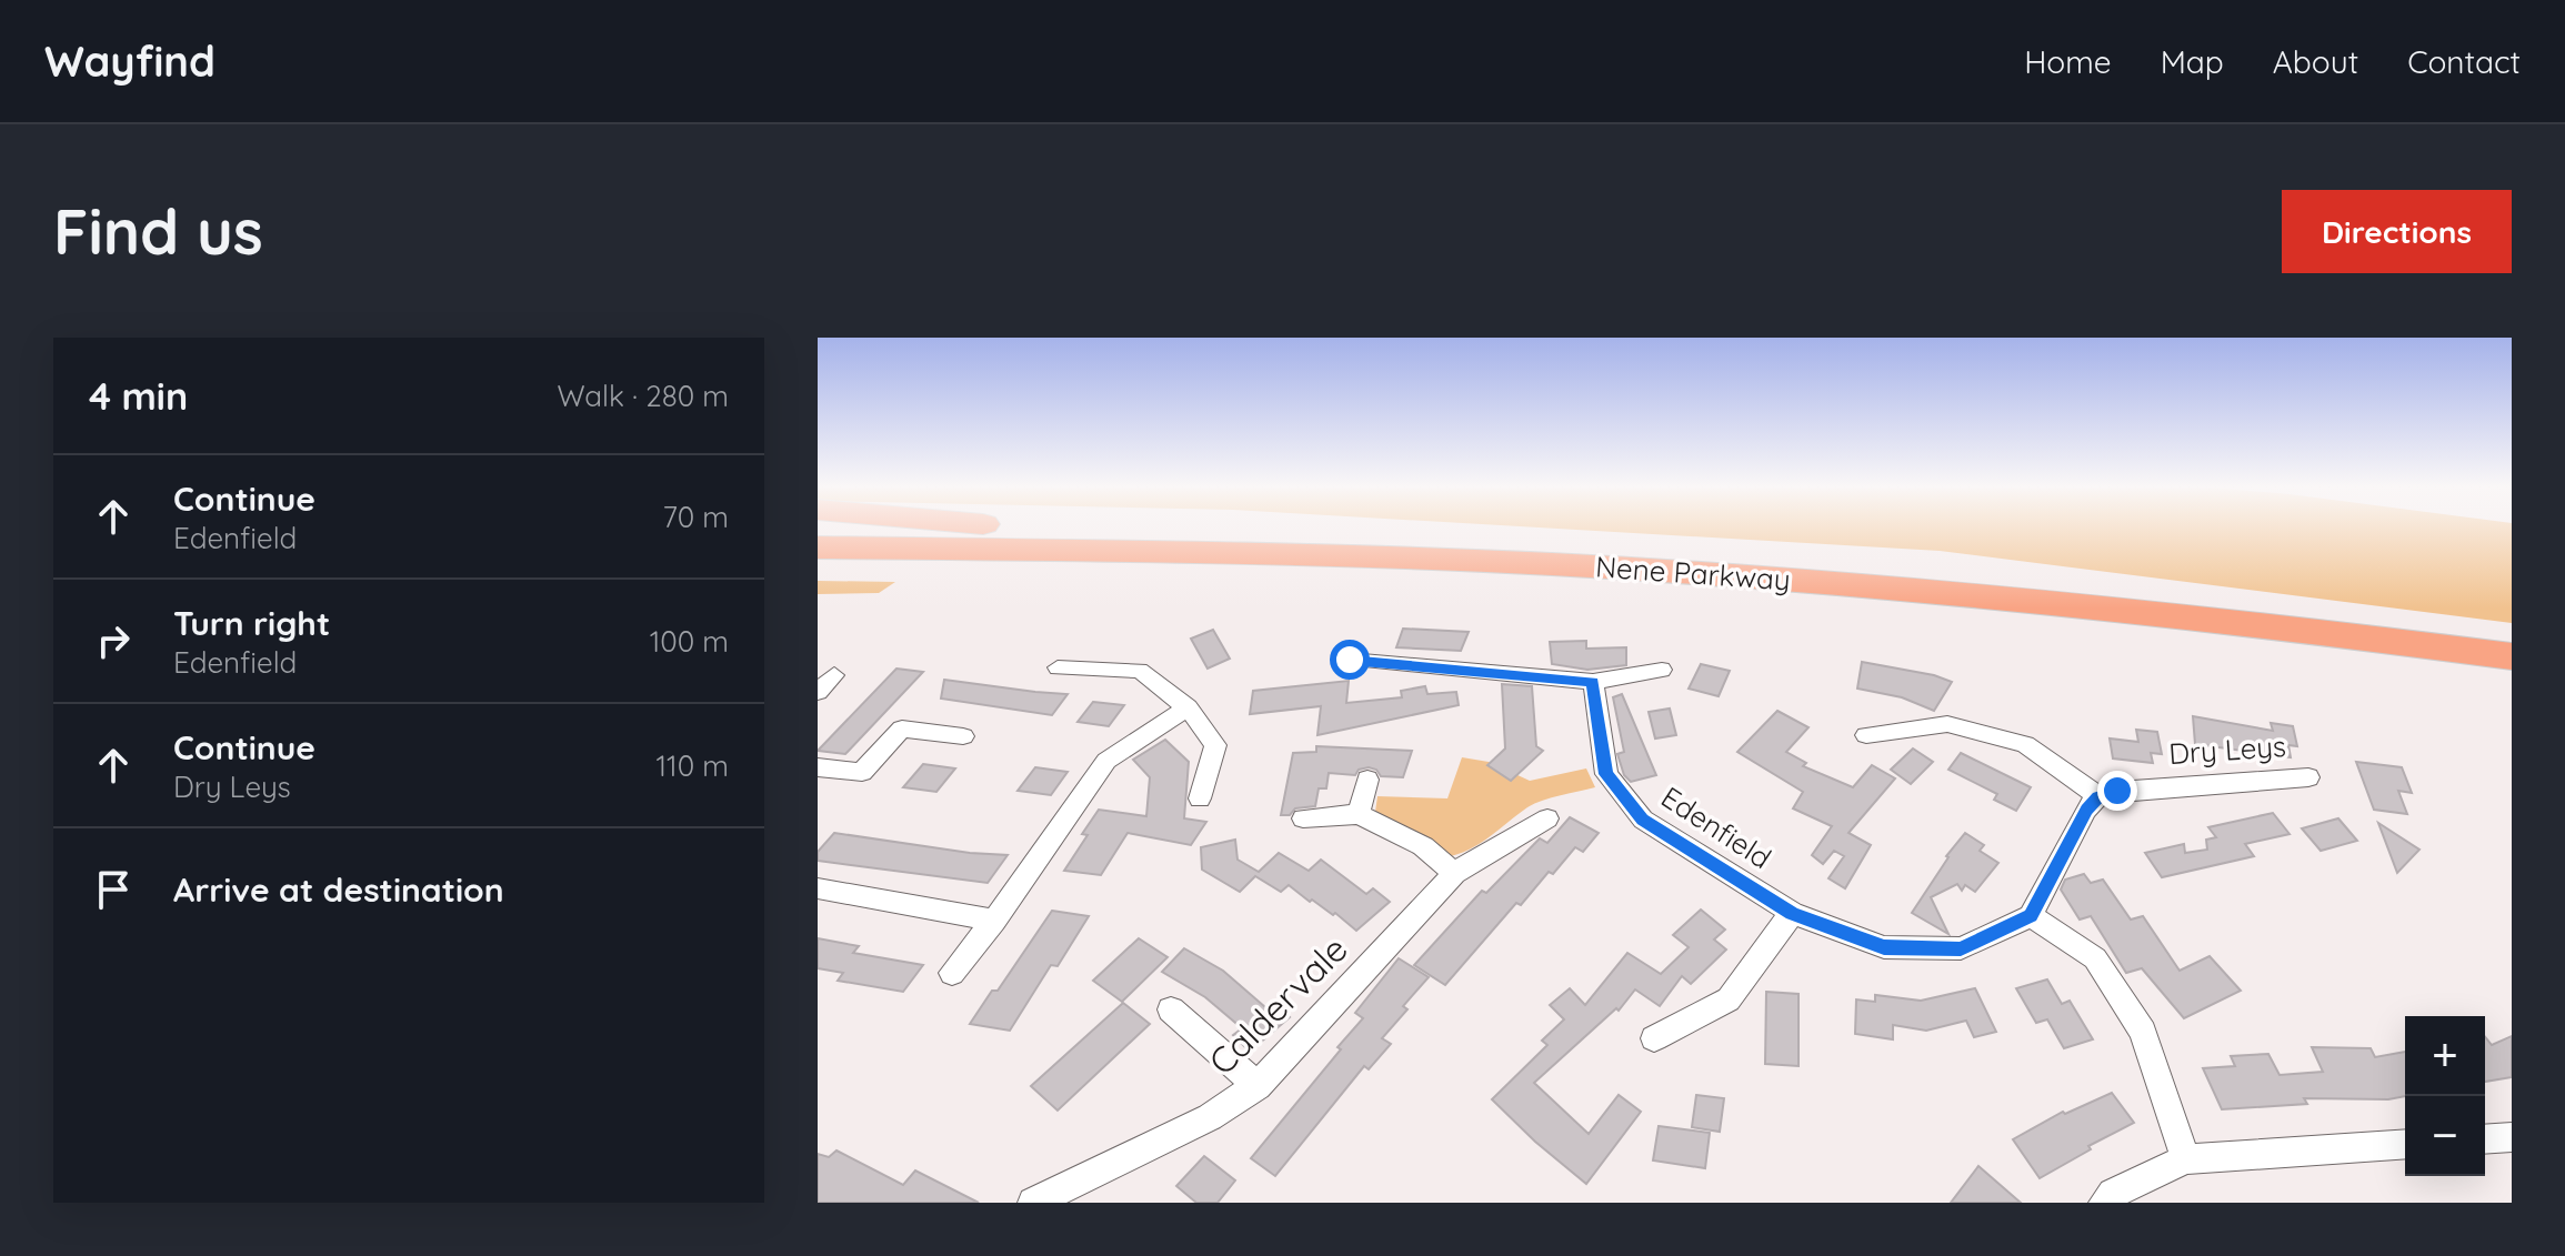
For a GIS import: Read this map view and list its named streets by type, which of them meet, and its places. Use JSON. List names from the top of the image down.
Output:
{
  "streets": {
    "highway": ["Nene Parkway"],
    "street": ["Dry Leys", "Edenfield", "Caldervale"]
  },
  "page": {
    "header": "Wayfind",
    "nav": [
      "Home",
      "Map",
      "About",
      "Contact"
    ],
    "buttons": "Directions",
    "title": "Find us",
    "heading": ["4 min", "Walk · 280 m"],
    "list": [
      ["Continue", "Edenfield", "70 m"],
      ["Turn right", "Edenfield", "100 m"],
      ["Continue", "Dry Leys", "110 m"],
      "Arrive at destination"
    ],
    "map_buttons": ["+", "−"]
  }
}
